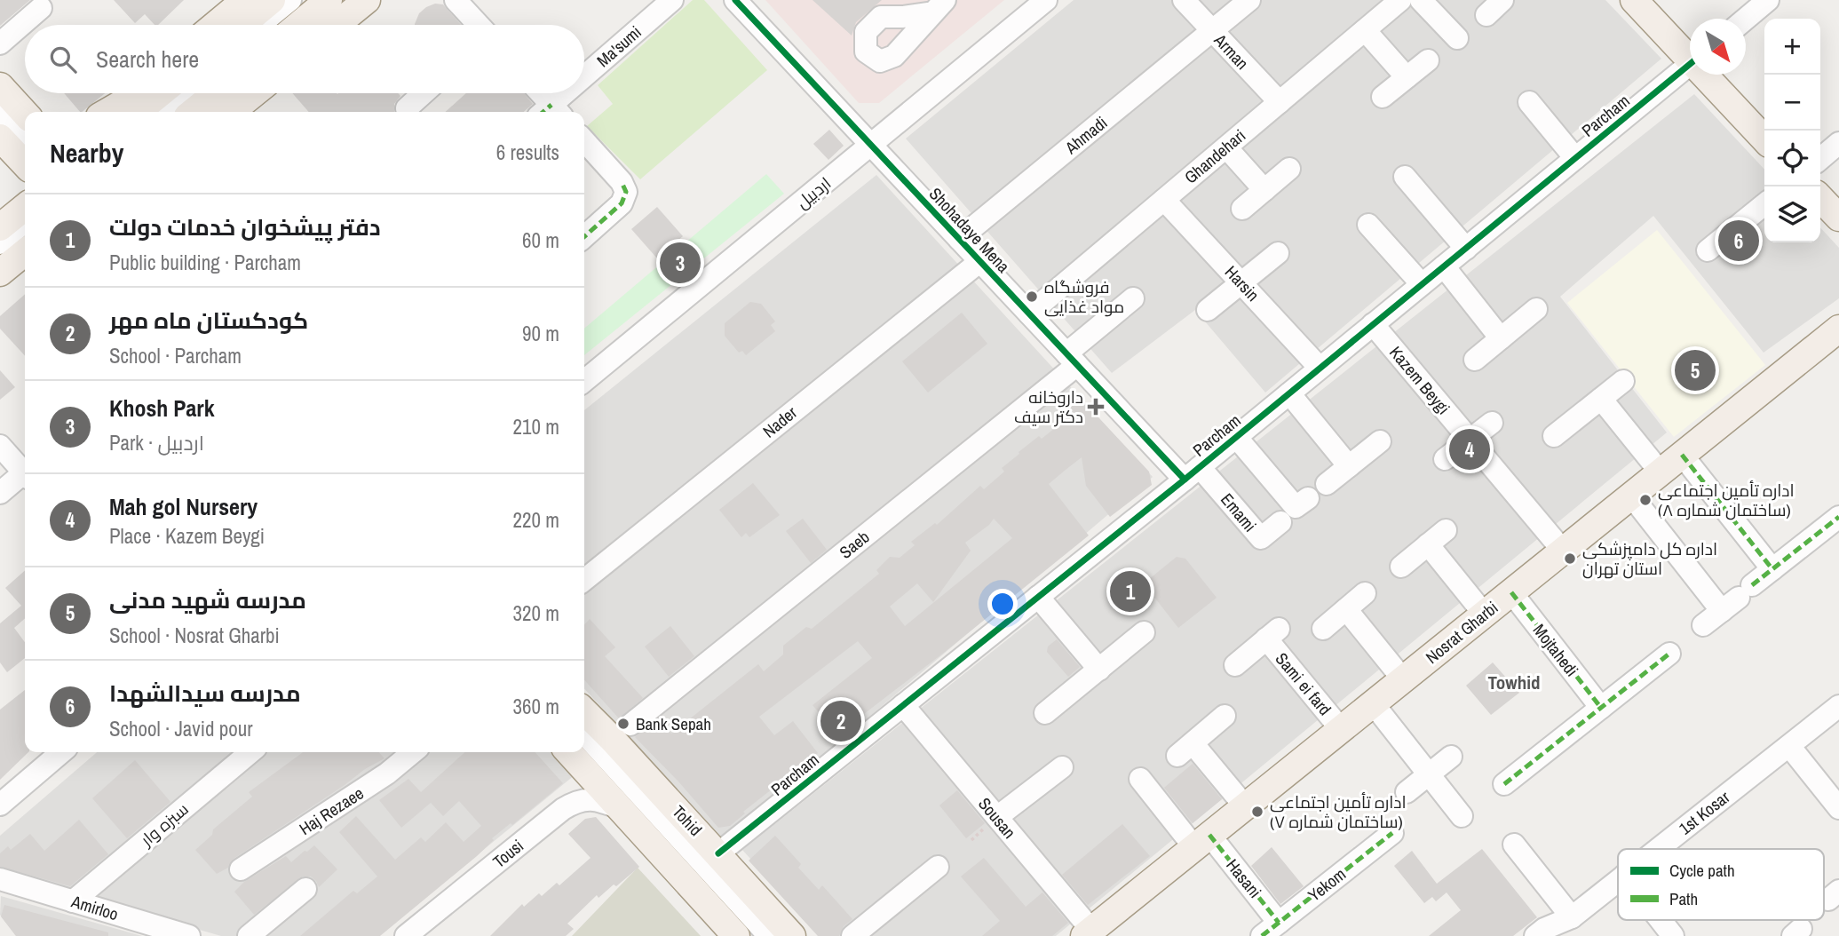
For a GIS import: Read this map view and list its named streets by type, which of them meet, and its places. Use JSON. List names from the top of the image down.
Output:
{
  "streets": {
    "main road": ["Nosrat Gharbi", "Tohid"],
    "street": [
      "Ma'sumi",
      "Arman",
      "Parcham",
      "Ahmadi",
      "Ghandehari",
      "اردبیل",
      "Shohadaye Mena",
      "Harsin",
      "Kazem Beygi",
      "Nader",
      "Emami",
      "Saeb",
      "Mojtahedi",
      "Sami ei fard",
      "Haj Rezaee",
      "1st Kosar",
      "Sousan",
      "سبزه‌ وار",
      "Tousi",
      "Hasani",
      "Yekom",
      "Amirloo"
    ]
  },
  "crossings": [
    ["Arman", "Ahmadi"],
    ["Arman", "Ghandehari"],
    ["Parcham", "Shohadaye Mena"],
    ["Parcham", "Harsin"],
    ["Parcham", "Kazem Beygi"],
    ["Parcham", "Emami"],
    ["Parcham", "Sousan"],
    ["Parcham", "Tohid"],
    ["Ahmadi", "Shohadaye Mena"],
    ["Ghandehari", "Shohadaye Mena"],
    ["Ghandehari", "Harsin"],
    ["اردبیل", "Shohadaye Mena"],
    ["Shohadaye Mena", "Nader"],
    ["Shohadaye Mena", "Emami"],
    ["Shohadaye Mena", "Saeb"],
    ["Kazem Beygi", "Nosrat Gharbi"],
    ["Nosrat Gharbi", "Mojtahedi"],
    ["Nosrat Gharbi", "Sami ei fard"],
    ["Nosrat Gharbi", "Sousan"],
    ["Nosrat Gharbi", "Hasani"],
    ["سبزه‌ وار", "Amirloo"],
    ["Hasani", "Yekom"]
  ],
  "districts": ["Towhid"],
  "places": {
    "other": [
      "فروشگاه مواد غذایی",
      "اداره تأمین اجتماعی (ساختمان شماره ۸)",
      "اداره کل دامپزشکی استان تهران",
      "Bank Sepah",
      "اداره تأمین اجتماعی (ساختمان شماره ۷)"
    ],
    "health": ["داروخانه دکتر سیف"]
  },
  "legend": ["Cycle path", "Path"],
  "north": "bottom right",
  "page": {
    "map_buttons": ["+", "−"],
    "search": "Search here",
    "heading": ["Nearby", "6 results"],
    "list": [
      {
        "mark": "1",
        "name": "دفتر پیشخوان خدمات دولت",
        "note": "Public building · Parcham",
        "value": "60 m"
      },
      {
        "mark": "2",
        "name": "کودکستان ماه مهر",
        "note": "School · Parcham",
        "value": "90 m"
      },
      {
        "mark": "3",
        "name": "Khosh Park",
        "note": "Park · اردبیل",
        "value": "210 m"
      },
      {
        "mark": "4",
        "name": "Mah gol Nursery",
        "note": "Place · Kazem Beygi",
        "value": "220 m"
      },
      {
        "mark": "5",
        "name": "مدرسه شهید مدنی",
        "note": "School · Nosrat Gharbi",
        "value": "320 m"
      },
      {
        "mark": "6",
        "name": "مدرسه سیدالشهدا",
        "note": "School · Javid pour",
        "value": "360 m"
      }
    ],
    "pins": [
      "6",
      "3",
      "5",
      "4",
      "1",
      "2"
    ]
  }
}
